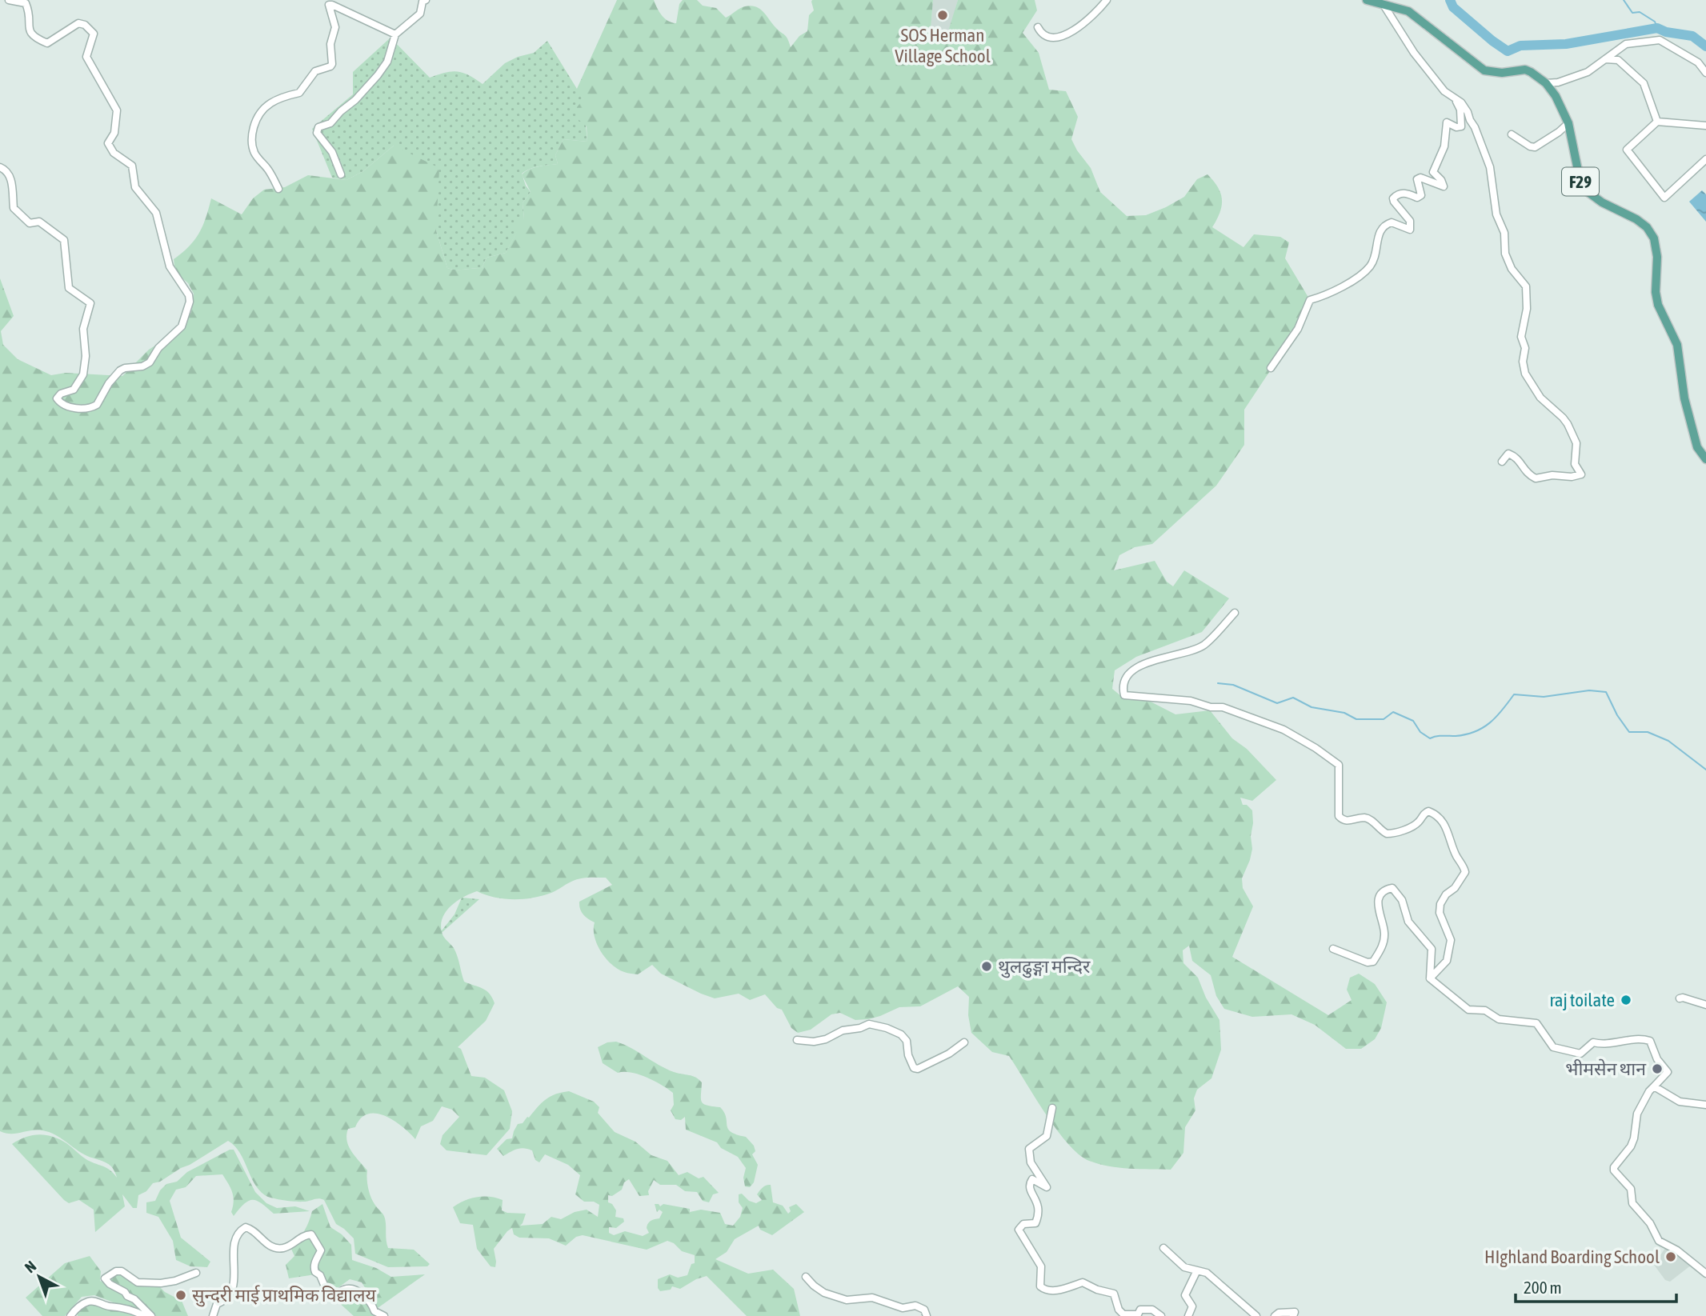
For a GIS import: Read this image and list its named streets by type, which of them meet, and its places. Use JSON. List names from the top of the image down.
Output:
{
  "streets": {
    "main road": ["F29"]
  },
  "places": [
    "SOS Herman Village School",
    "थुलढुङ्गा मन्दिर",
    "raj toilate",
    "भीमसेन थान",
    "HIghland Boarding School",
    "सुन्दरी माई प्राथमिक विद्यालय"
  ],
  "scale_bar": "200 m",
  "north": "top left"
}
